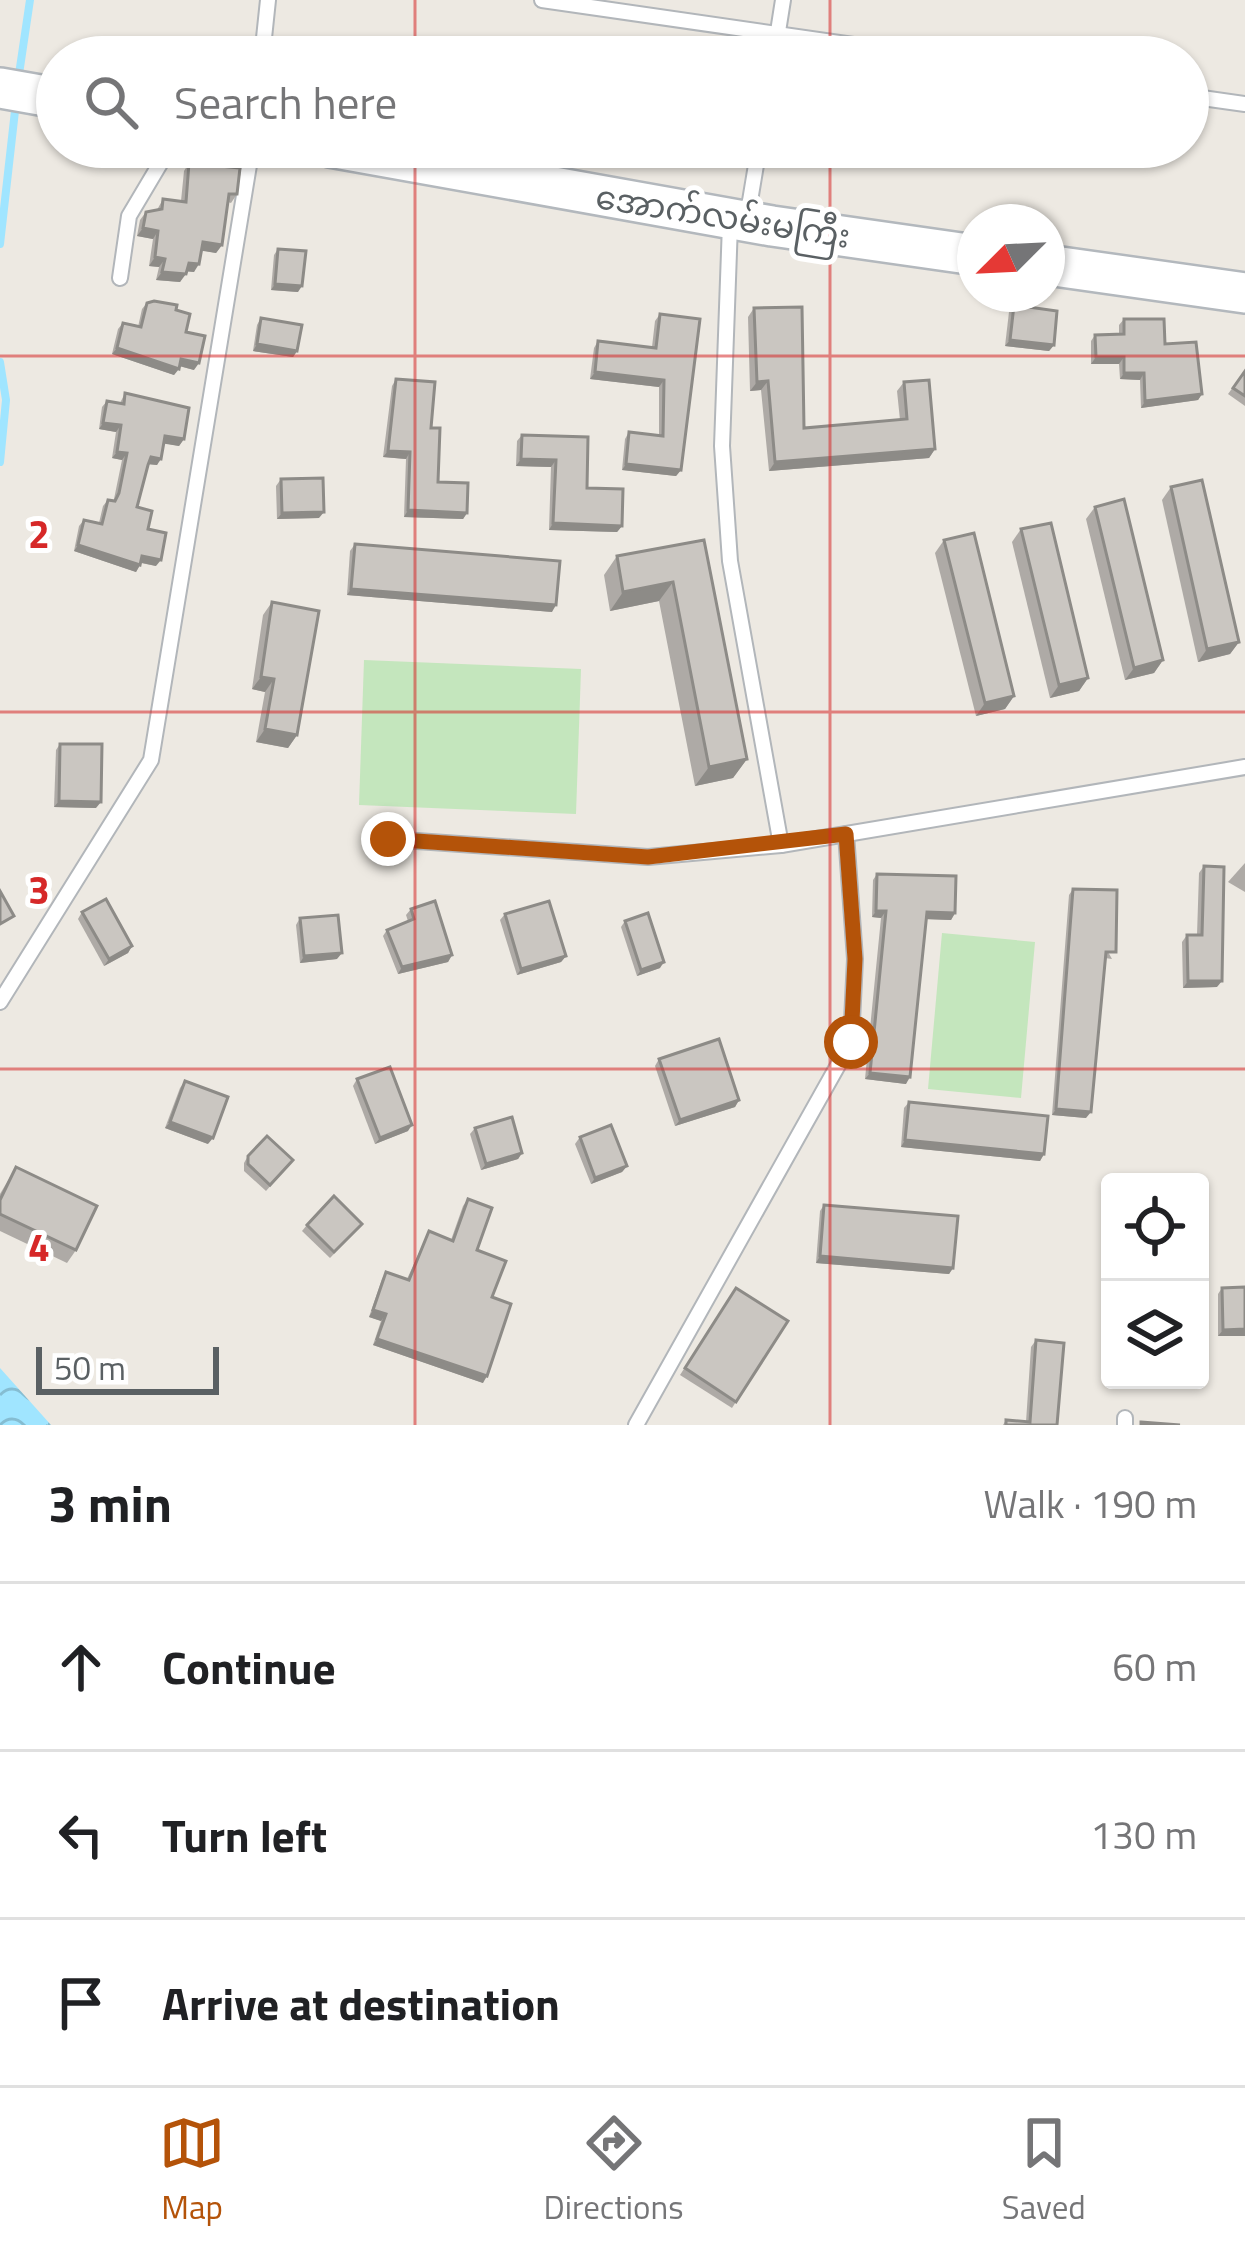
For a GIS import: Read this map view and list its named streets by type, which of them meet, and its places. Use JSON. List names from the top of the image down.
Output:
{
  "streets": {
    "main road": ["အောက်လမ်းမကြီး"]
  },
  "scale_bar": "50 m",
  "north": "bottom left",
  "page": {
    "search": "Search here",
    "scale": "50 m",
    "heading": ["3 min", "Walk · 190 m"],
    "list": [
      ["Continue", "60 m"],
      ["Turn left", "130 m"],
      "Arrive at destination"
    ],
    "nav": ["Map", "Directions", "Saved"]
  },
  "grid": {
    "rows": ["2", "3", "4"]
  }
}
